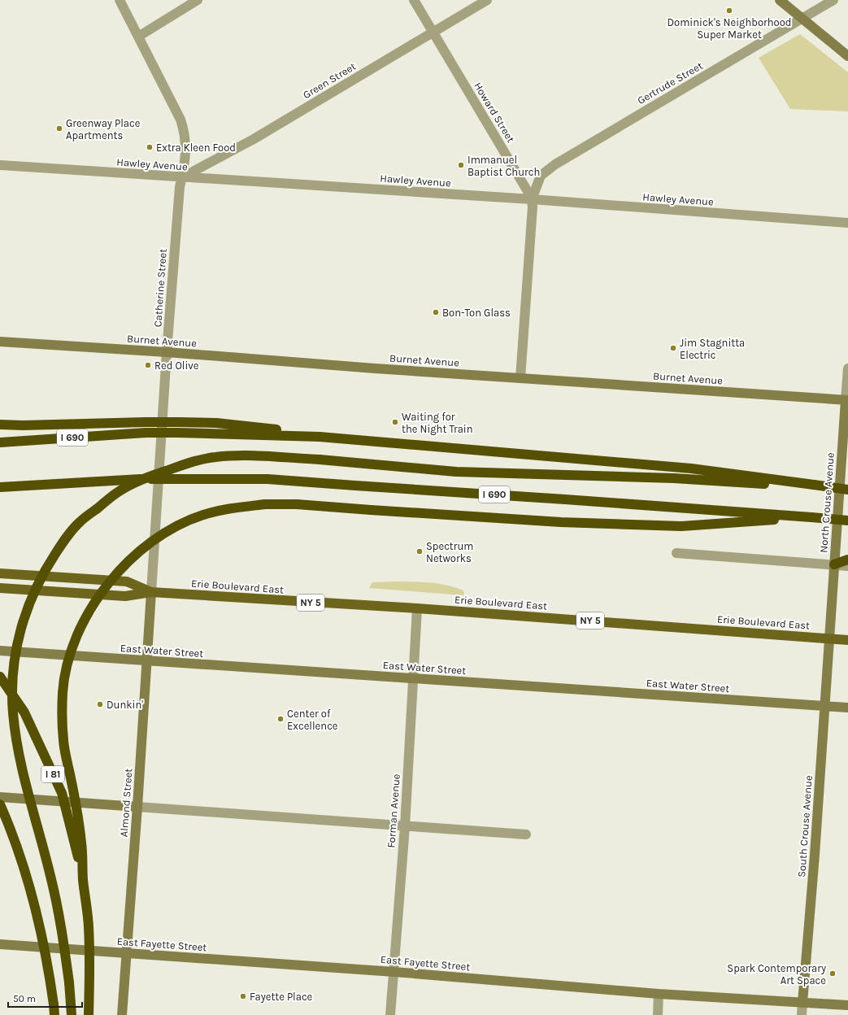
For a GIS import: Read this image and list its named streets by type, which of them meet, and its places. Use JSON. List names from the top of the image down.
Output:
{
  "streets": {
    "highway": ["I 690", "I 81"],
    "main road": ["Erie Boulevard East", "NY 5"],
    "street": [
      "Green Street",
      "Gertrude Street",
      "Howard Street",
      "Hawley Avenue",
      "Catherine Street",
      "Burnet Avenue",
      "North Crouse Avenue",
      "East Water Street",
      "Almond Street",
      "Forman Avenue",
      "South Crouse Avenue",
      "East Fayette Street"
    ]
  },
  "crossings": [
    ["Green Street", "Howard Street"],
    ["Green Street", "Hawley Avenue"],
    ["Green Street", "Catherine Street"],
    ["Gertrude Street", "Howard Street"],
    ["Gertrude Street", "Hawley Avenue"],
    ["Howard Street", "Hawley Avenue"],
    ["Howard Street", "Burnet Avenue"],
    ["Hawley Avenue", "Catherine Street"],
    ["Catherine Street", "Burnet Avenue"],
    ["Catherine Street", "Erie Boulevard East"],
    ["Catherine Street", "Almond Street"],
    ["Burnet Avenue", "North Crouse Avenue"],
    ["North Crouse Avenue", "Erie Boulevard East"],
    ["North Crouse Avenue", "South Crouse Avenue"],
    ["Erie Boulevard East", "Almond Street"],
    ["Erie Boulevard East", "Forman Avenue"],
    ["Erie Boulevard East", "South Crouse Avenue"],
    ["East Water Street", "Almond Street"],
    ["East Water Street", "Forman Avenue"],
    ["East Water Street", "South Crouse Avenue"],
    ["Almond Street", "East Fayette Street"],
    ["Forman Avenue", "East Fayette Street"],
    ["South Crouse Avenue", "East Fayette Street"]
  ],
  "places": [
    "Dominick's Neighborhood Super Market",
    "Greenway Place Apartments",
    "Extra Kleen Food",
    "Immanuel Baptist Church",
    "Bon-Ton Glass",
    "Jim Stagnitta Electric",
    "Red Olive",
    "Waiting for the Night Train",
    "Spectrum Networks",
    "Dunkin'",
    "Center of Excellence",
    "Spark Contemporary Art Space",
    "Fayette Place"
  ],
  "scale_bar": "50 m"
}
